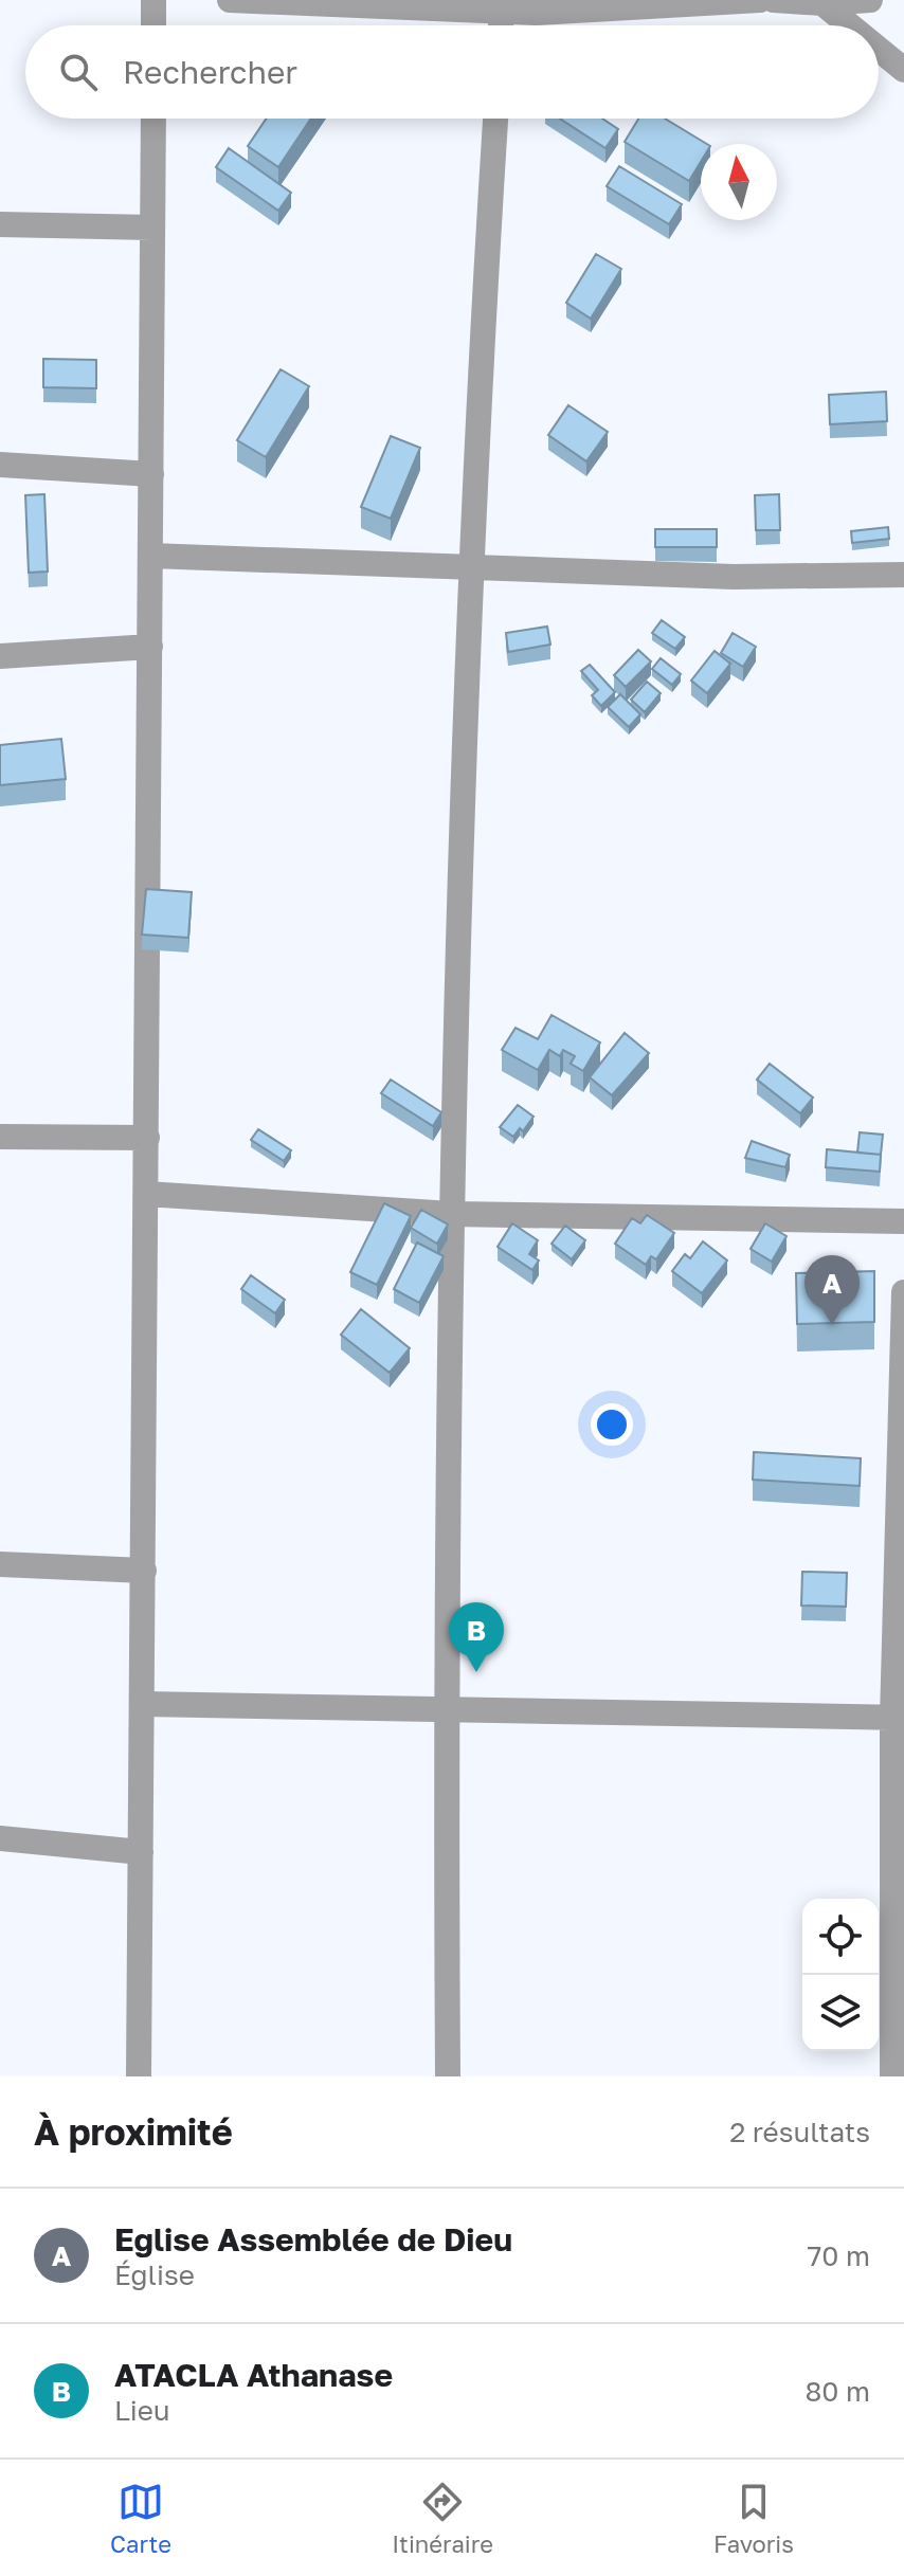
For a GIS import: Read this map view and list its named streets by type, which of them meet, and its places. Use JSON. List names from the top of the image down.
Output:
{
  "north": "top",
  "page": {
    "search": "Rechercher",
    "pins": ["A", "B"],
    "heading": ["À proximité", "2 résultats"],
    "list": [
      {
        "mark": "A",
        "name": "Eglise Assemblée de Dieu",
        "note": "Église",
        "value": "70 m"
      },
      {
        "mark": "B",
        "name": "ATACLA Athanase",
        "note": "Lieu",
        "value": "80 m"
      }
    ],
    "nav": ["Carte", "Itinéraire", "Favoris"]
  }
}
